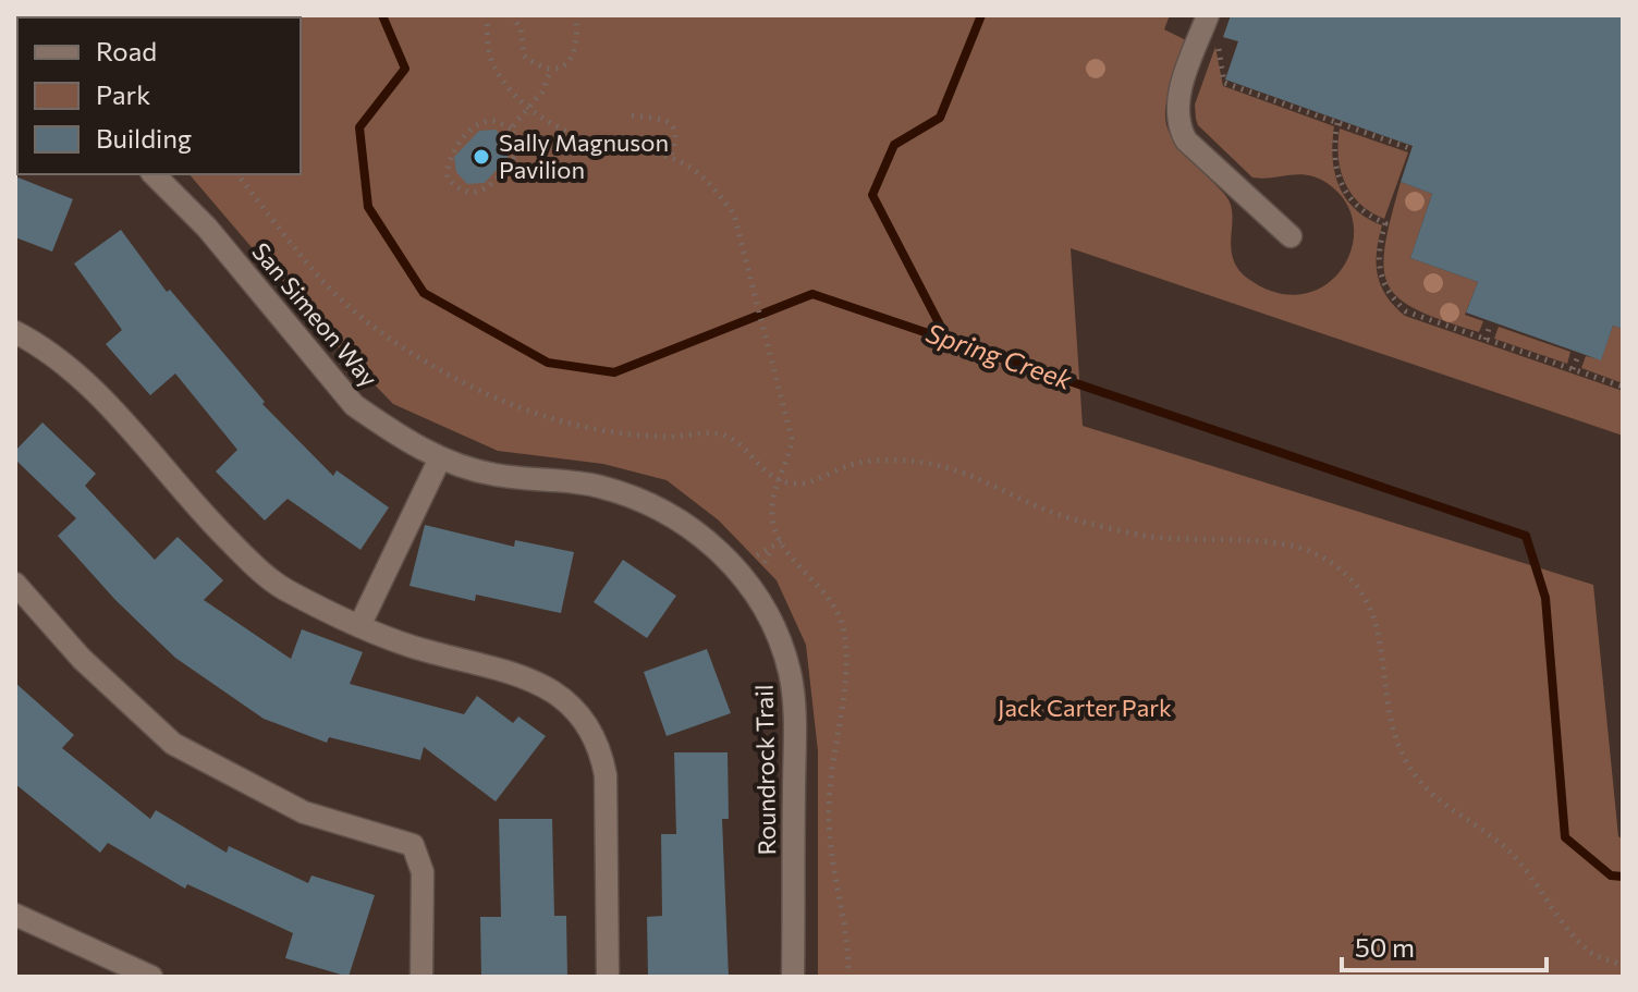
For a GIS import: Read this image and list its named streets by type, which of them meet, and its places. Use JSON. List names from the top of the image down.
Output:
{
  "streets": {
    "street": ["San Simeon Way", "Roundrock Trail"]
  },
  "crossings": [
    ["San Simeon Way", "Roundrock Trail"]
  ],
  "water": ["Spring Creek"],
  "parks": ["Jack Carter Park"],
  "places": ["Sally Magnuson Pavilion"],
  "legend": ["Road", "Park", "Building"],
  "scale_bar": "50 m"
}
